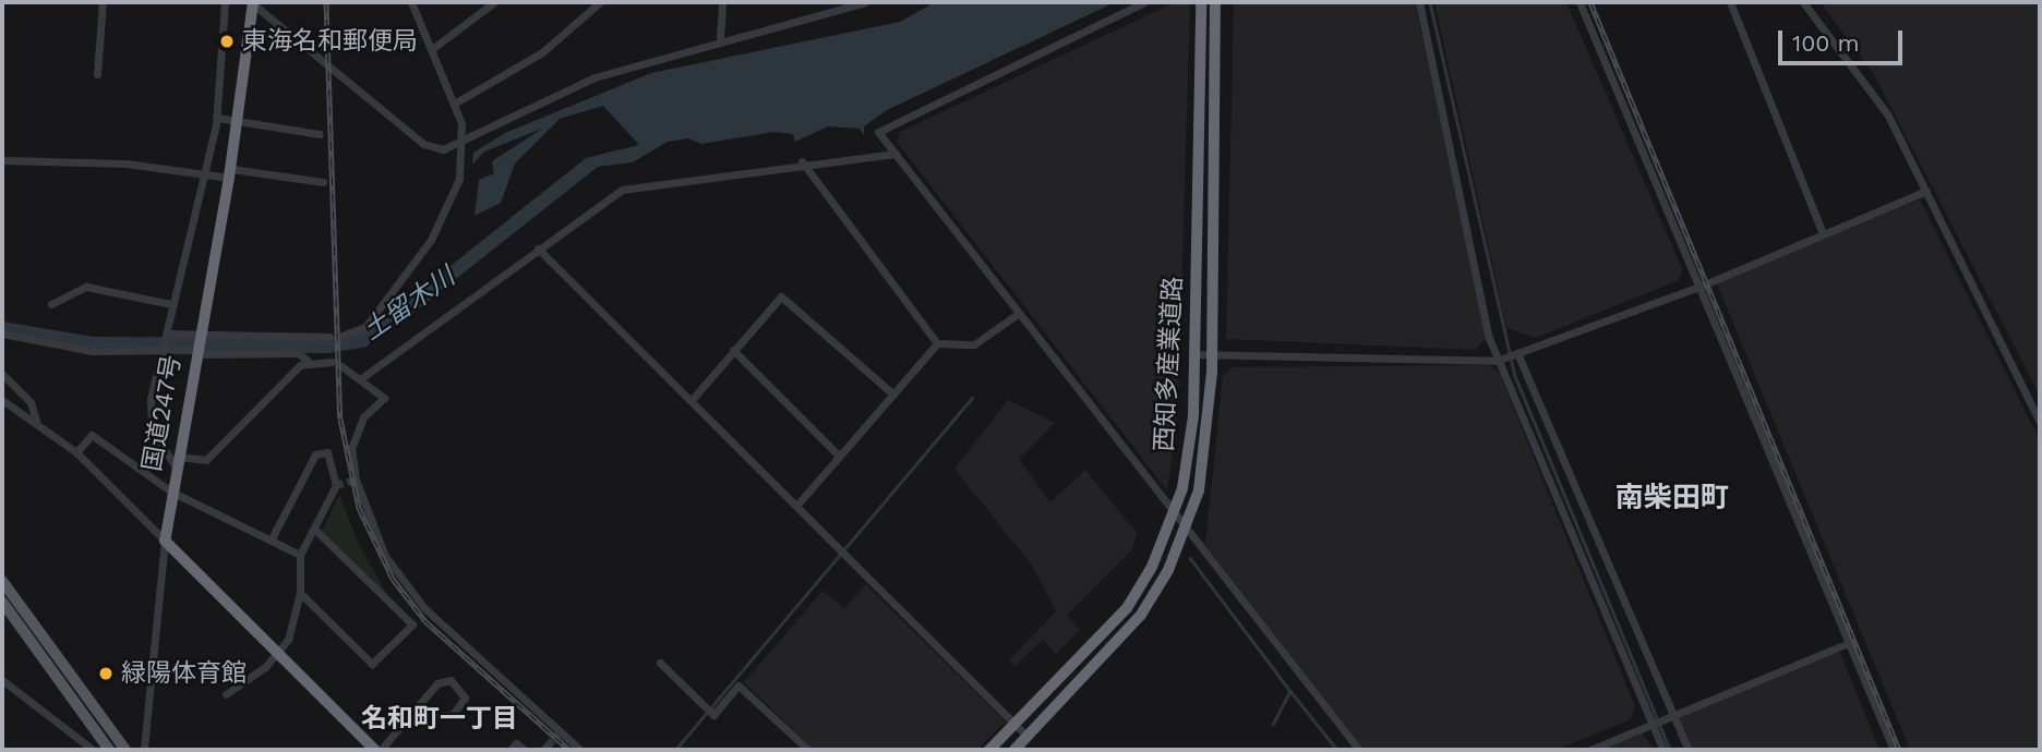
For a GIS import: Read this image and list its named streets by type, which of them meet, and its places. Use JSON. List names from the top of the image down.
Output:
{
  "streets": {
    "highway": ["西知多産業道路", "国道247号"]
  },
  "districts": ["南柴田町", "名和町一丁目"],
  "water": ["土留木川"],
  "places": ["東海名和郵便局", "緑陽体育館"],
  "scale_bar": "100 m"
}
